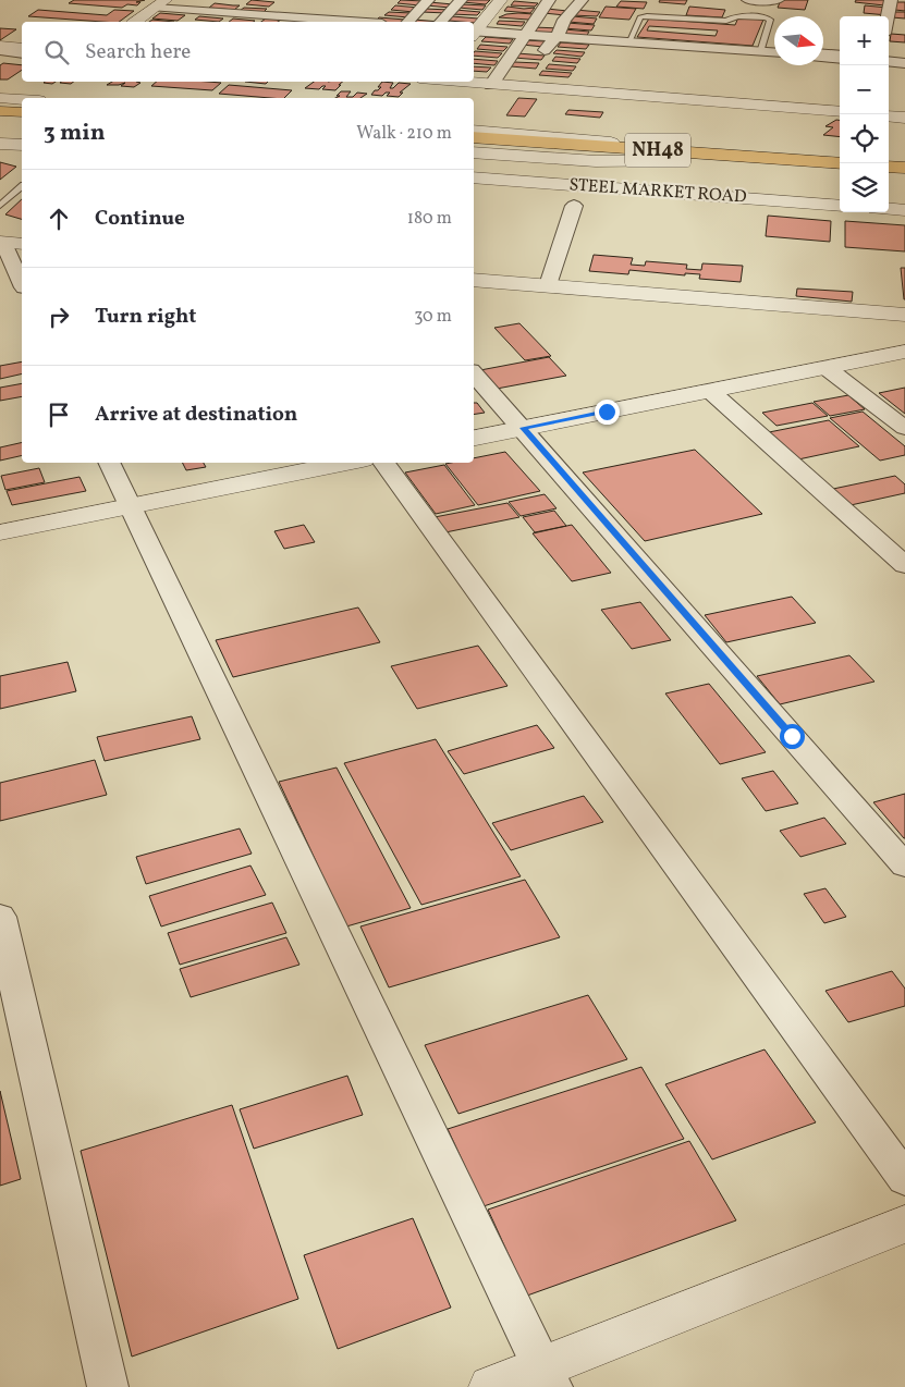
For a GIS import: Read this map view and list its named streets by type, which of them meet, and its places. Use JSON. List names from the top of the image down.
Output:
{
  "streets": {
    "highway": ["NH48"],
    "street": ["STEEL MARKET ROAD"]
  },
  "north": "right",
  "page": {
    "map_buttons": ["+", "−"],
    "search": "Search here",
    "heading": ["3 min", "Walk · 210 m"],
    "list": [
      ["Continue", "180 m"],
      ["Turn right", "30 m"],
      "Arrive at destination"
    ]
  }
}
